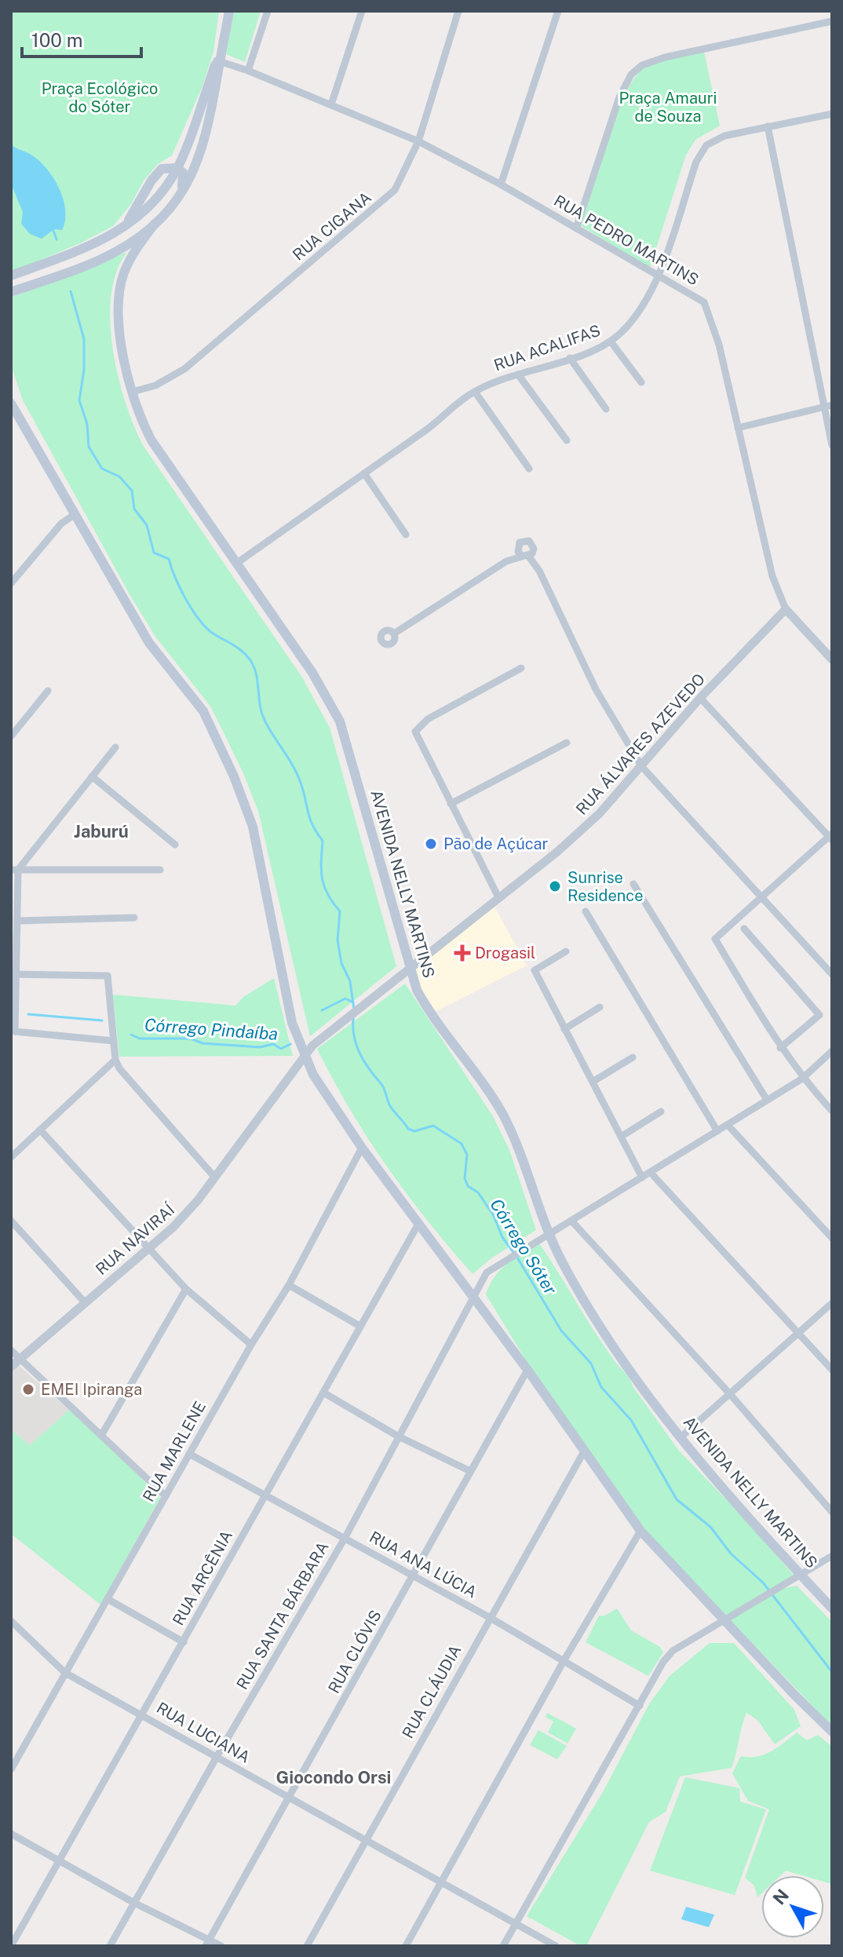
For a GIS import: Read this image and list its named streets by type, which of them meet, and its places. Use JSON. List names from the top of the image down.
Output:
{
  "streets": {
    "main road": ["AVENIDA NELLY MARTINS"],
    "street": [
      "RUA CIGANA",
      "RUA PEDRO MARTINS",
      "RUA ACALIFAS",
      "RUA ÁLVARES AZEVEDO",
      "RUA NAVIRAÍ",
      "RUA MARLENE",
      "RUA ANA LÚCIA",
      "RUA ARCÊNIA",
      "RUA SANTA BÁRBARA",
      "RUA CLÓVIS",
      "RUA CLÁUDIA",
      "RUA LUCIANA"
    ]
  },
  "crossings": [
    ["RUA CIGANA", "RUA PEDRO MARTINS"],
    ["RUA CIGANA", "AVENIDA NELLY MARTINS"],
    ["RUA PEDRO MARTINS", "RUA ACALIFAS"],
    ["RUA PEDRO MARTINS", "RUA ÁLVARES AZEVEDO"],
    ["RUA ACALIFAS", "AVENIDA NELLY MARTINS"],
    ["RUA ÁLVARES AZEVEDO", "AVENIDA NELLY MARTINS"],
    ["RUA ÁLVARES AZEVEDO", "RUA NAVIRAÍ"],
    ["AVENIDA NELLY MARTINS", "RUA SANTA BÁRBARA"],
    ["RUA MARLENE", "RUA ANA LÚCIA"],
    ["RUA MARLENE", "RUA LUCIANA"],
    ["RUA ANA LÚCIA", "RUA ARCÊNIA"],
    ["RUA ANA LÚCIA", "RUA SANTA BÁRBARA"],
    ["RUA ANA LÚCIA", "RUA CLÓVIS"],
    ["RUA ANA LÚCIA", "RUA CLÁUDIA"],
    ["RUA ARCÊNIA", "RUA LUCIANA"],
    ["RUA SANTA BÁRBARA", "RUA LUCIANA"],
    ["RUA CLÓVIS", "RUA LUCIANA"],
    ["RUA CLÁUDIA", "RUA LUCIANA"]
  ],
  "districts": ["Jaburú", "Giocondo Orsi"],
  "water": ["Córrego Pindaíba", "Córrego Sóter"],
  "parks": ["Praça Ecológico do Sóter", "Praça Amauri de Souza"],
  "places": {
    "other": ["Pão de Açúcar", "Sunrise Residence", "EMEI Ipiranga"],
    "health": ["Drogasil"]
  },
  "scale_bar": "100 m",
  "north": "top left"
}
